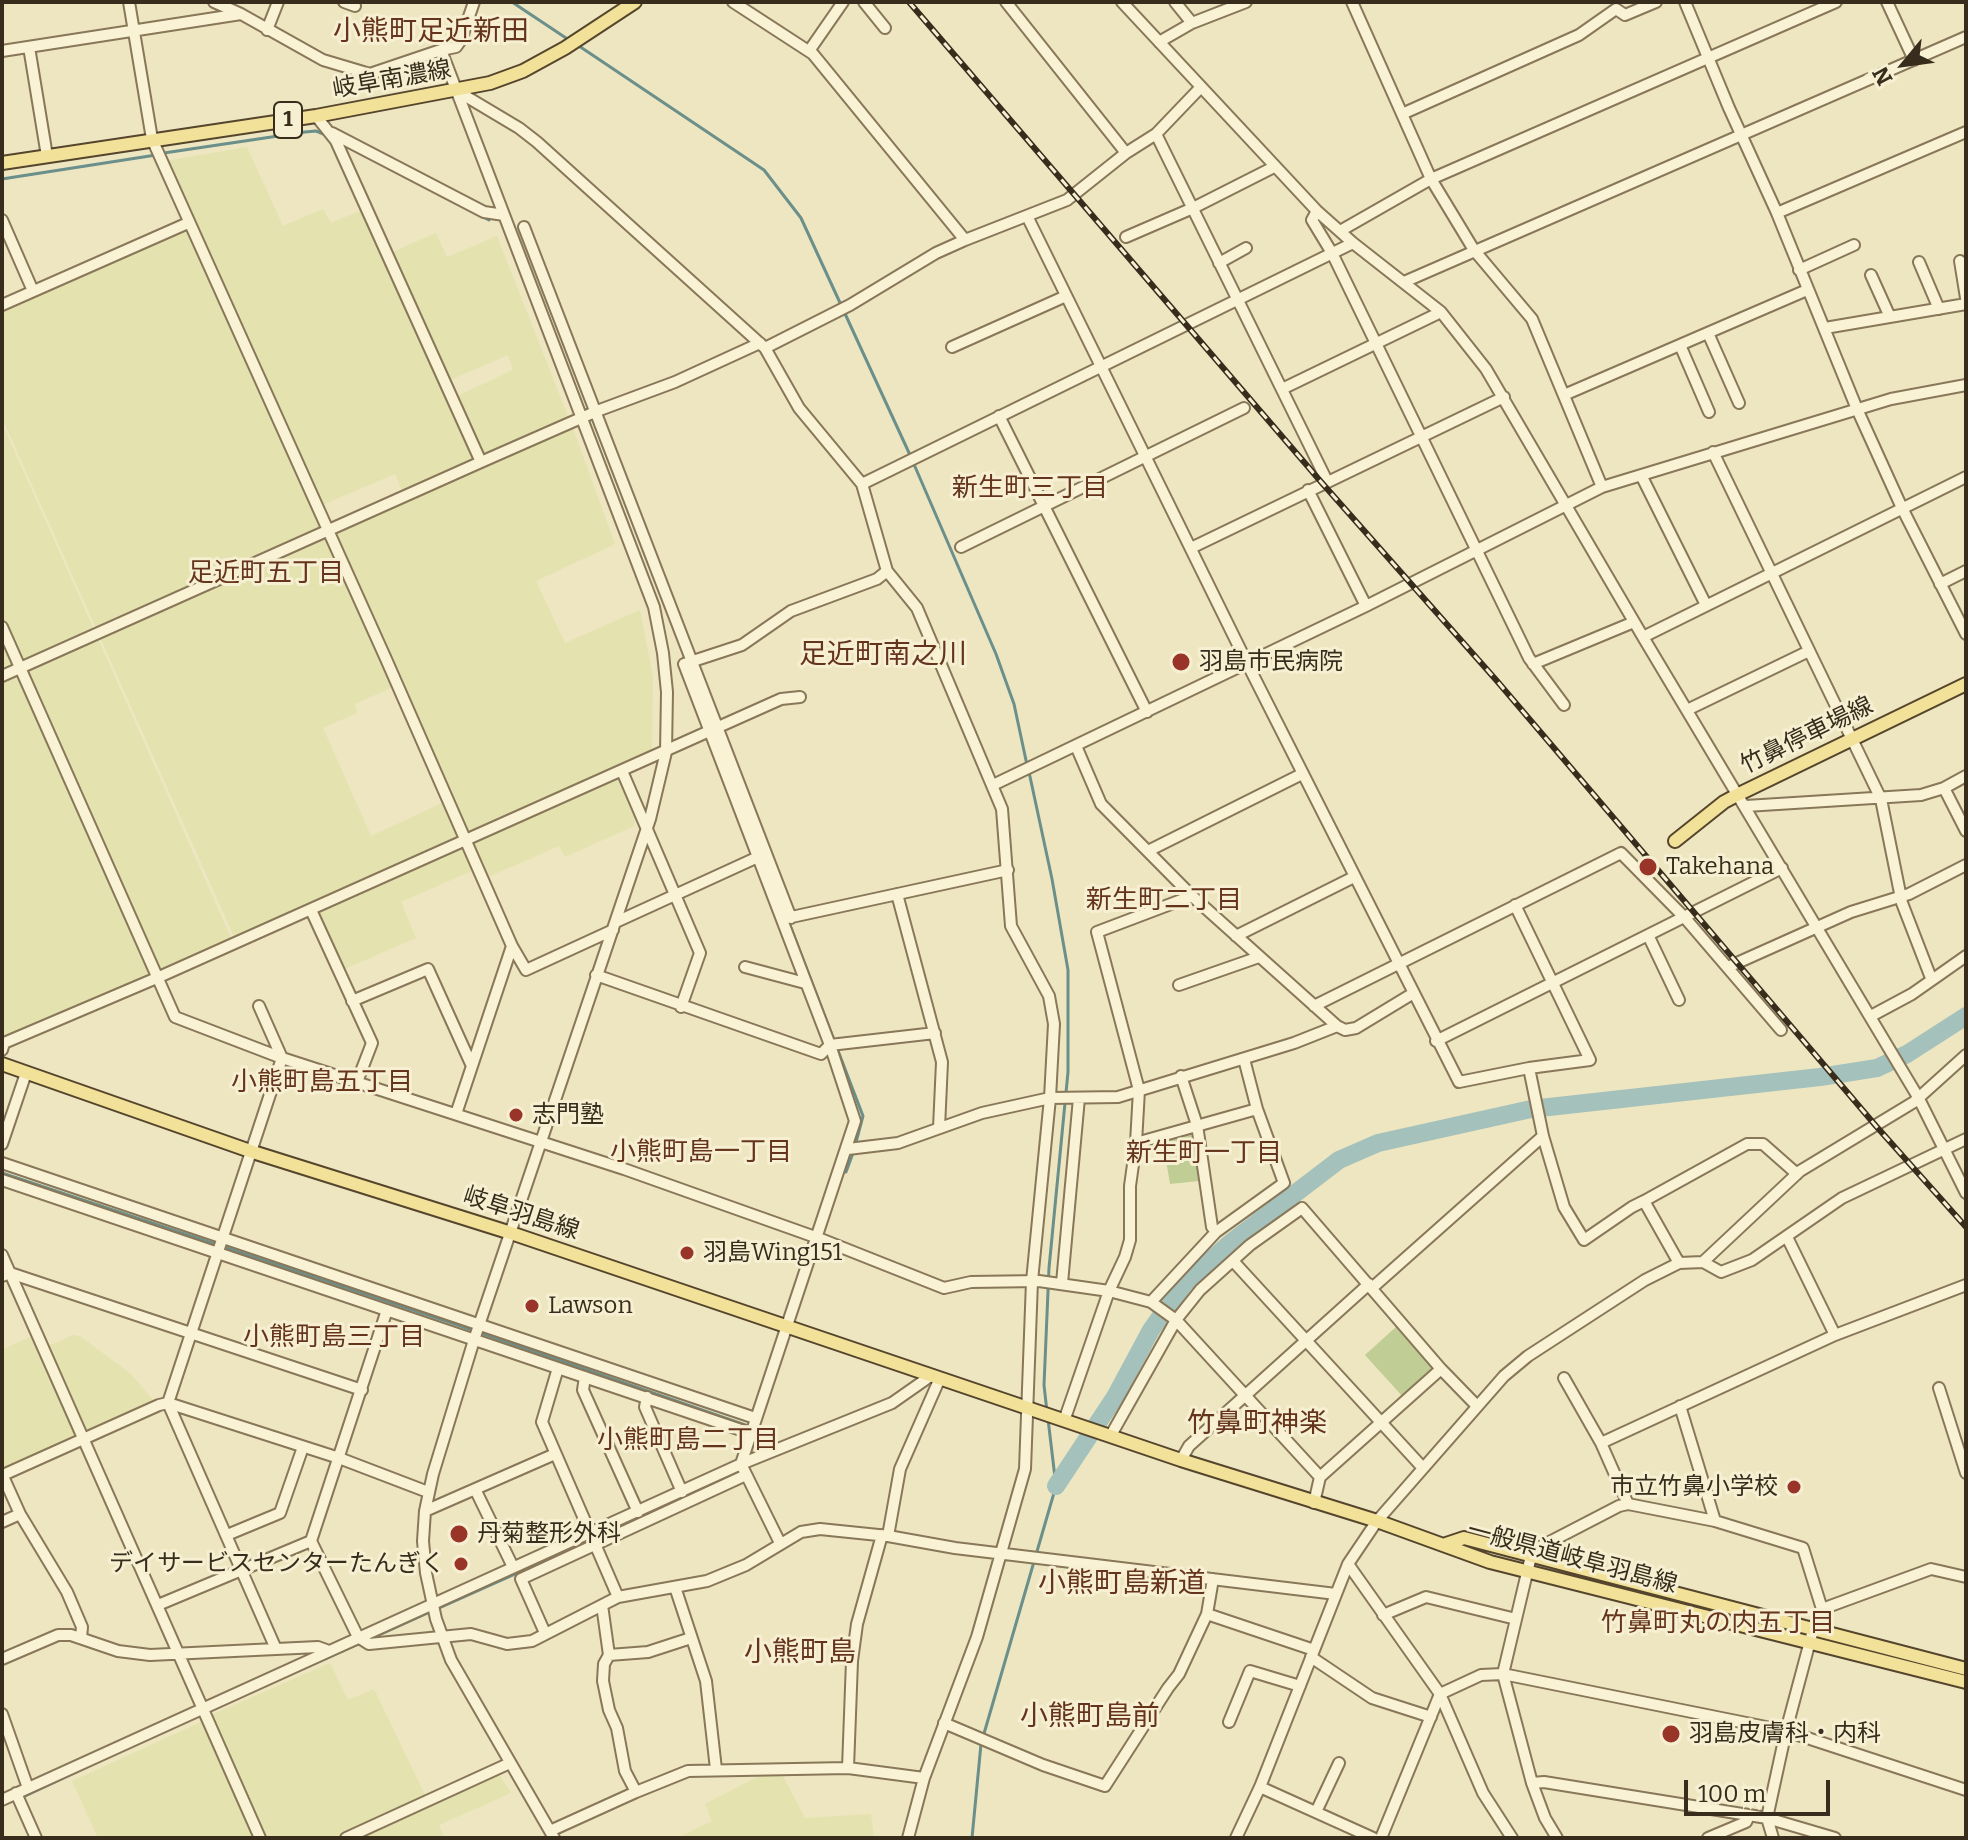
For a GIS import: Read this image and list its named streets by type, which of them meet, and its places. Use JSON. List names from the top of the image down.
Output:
{
  "streets": {
    "main road": [
      "岐阜南濃線",
      "1",
      "竹鼻停車場線",
      "岐阜羽島線",
      "一般県道岐阜羽島線"
    ]
  },
  "crossings": [
    ["岐阜羽島線", "一般県道岐阜羽島線"]
  ],
  "districts": [
    "小熊町足近新田",
    "新生町三丁目",
    "足近町五丁目",
    "足近町南之川",
    "新生町二丁目",
    "小熊町島五丁目",
    "小熊町島一丁目",
    "新生町一丁目",
    "小熊町島三丁目",
    "竹鼻町神楽",
    "小熊町島二丁目",
    "小熊町島新道",
    "竹鼻町丸の内五丁目",
    "小熊町島",
    "小熊町島前"
  ],
  "places": [
    "羽島市民病院",
    "Takehana",
    "志門塾",
    "羽島Wing151",
    "Lawson",
    "市立竹鼻小学校",
    "丹菊整形外科",
    "デイサービスセンターたんぎく",
    "羽島皮膚科・内科"
  ],
  "scale_bar": "100 m",
  "north": "bottom left"
}
